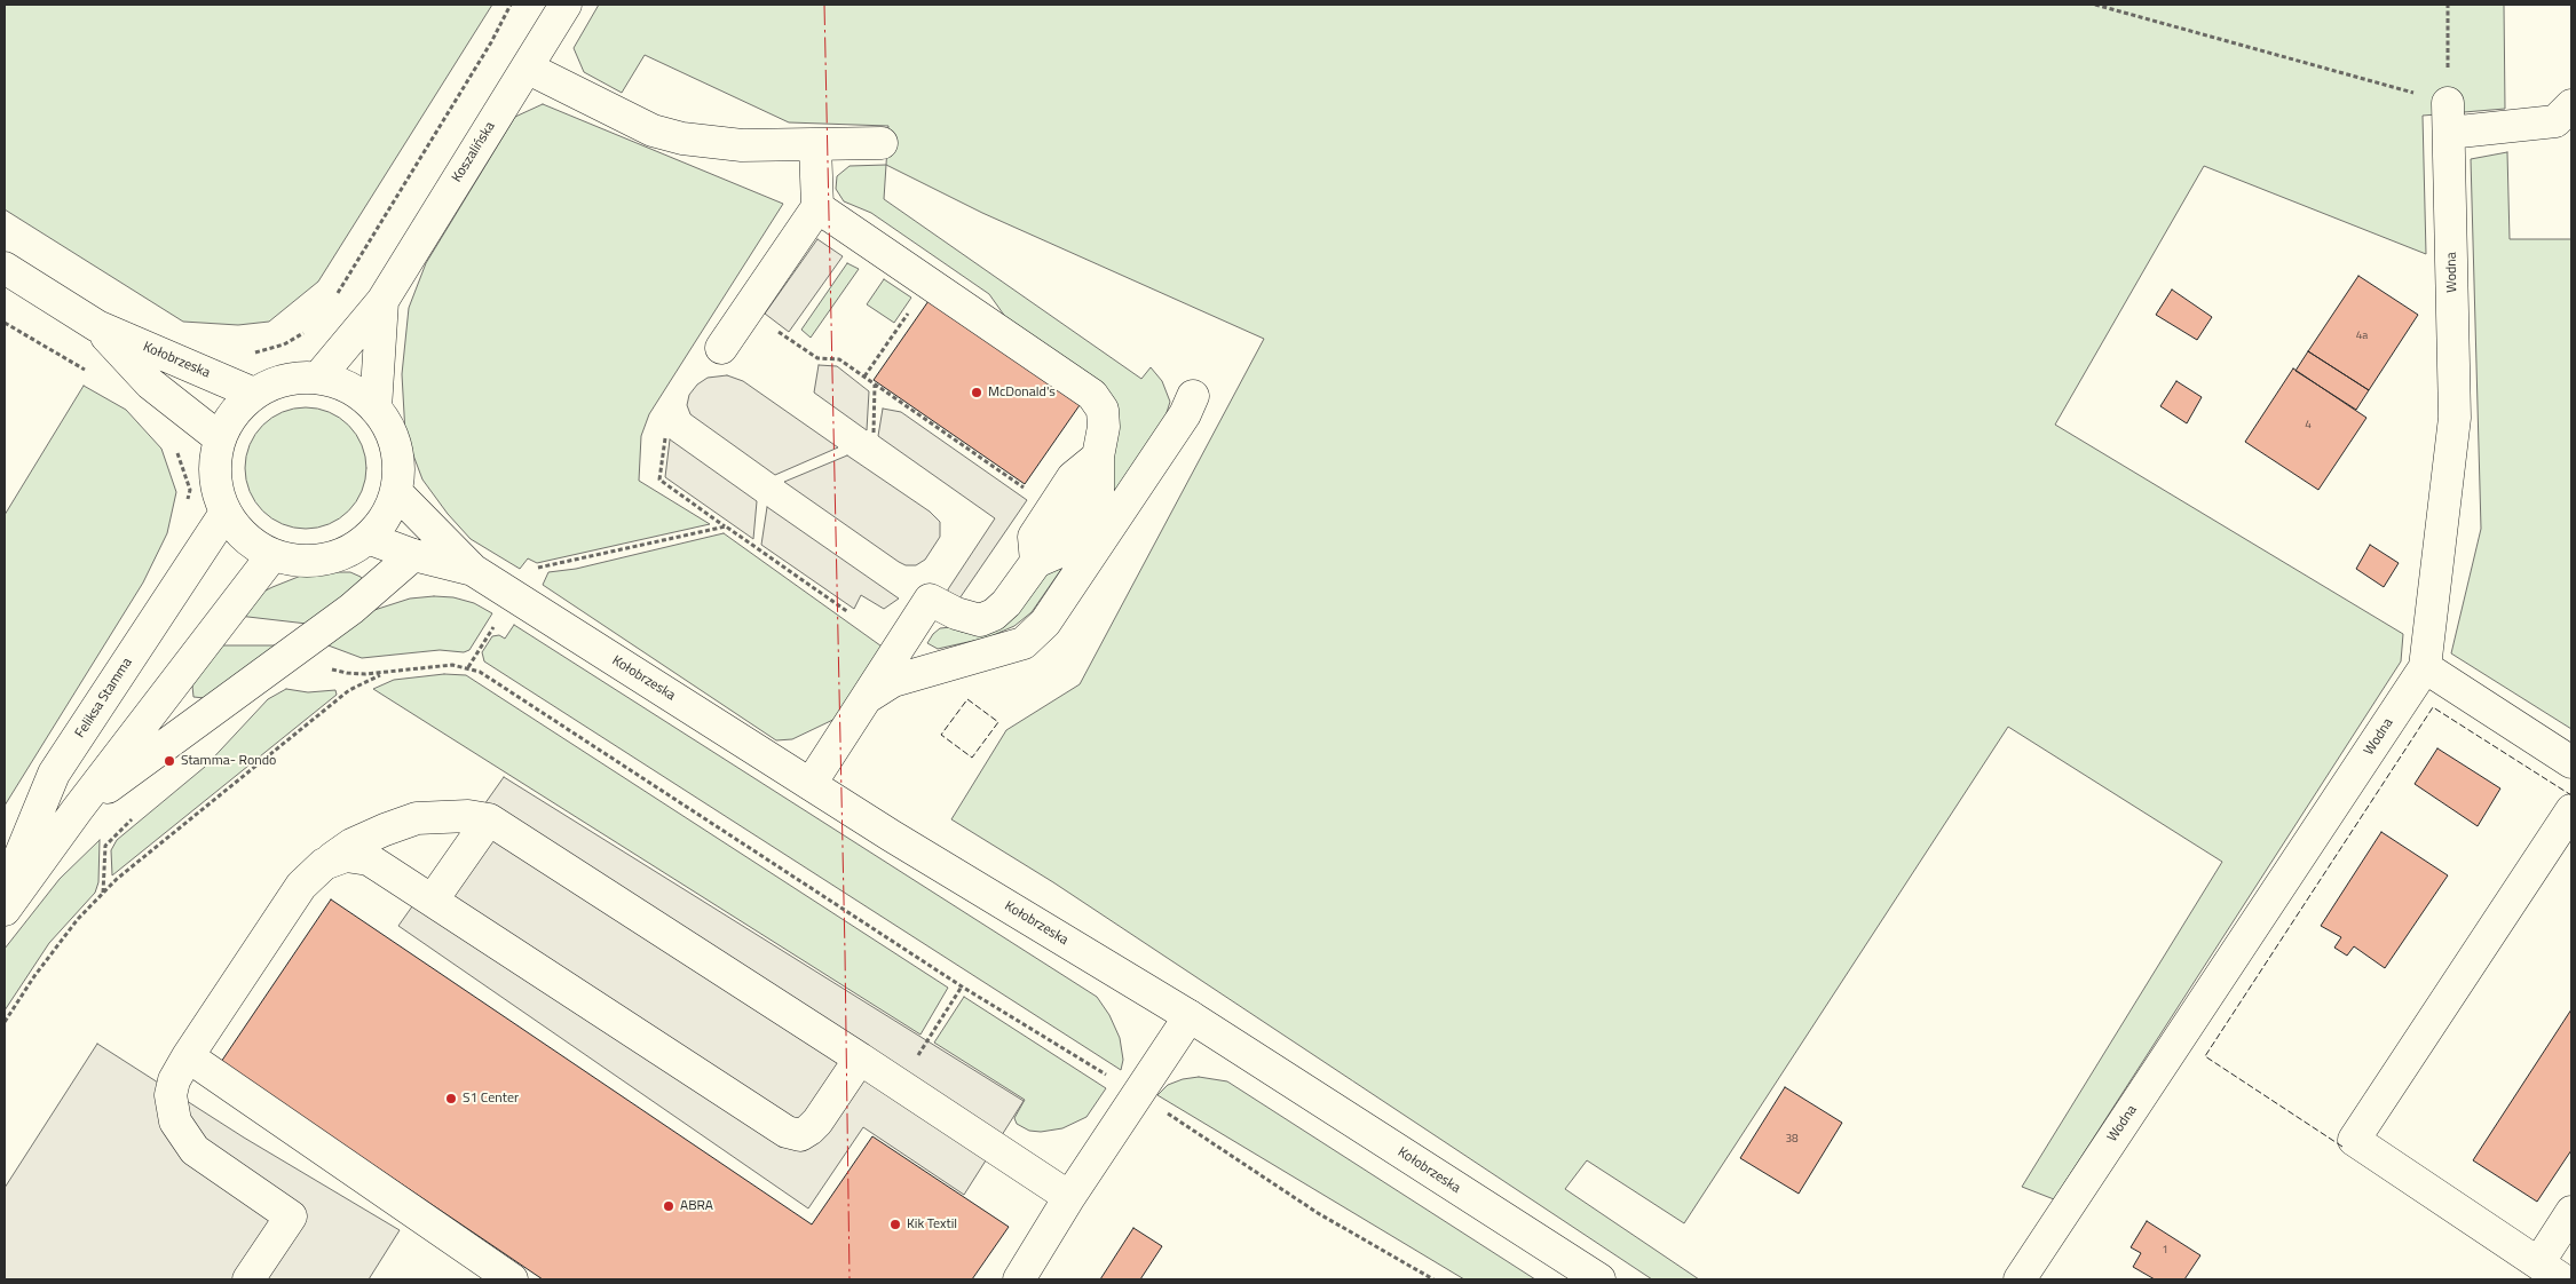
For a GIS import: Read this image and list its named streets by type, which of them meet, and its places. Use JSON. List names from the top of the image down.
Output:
{
  "streets": {
    "street": [
      "Koszalińska",
      "Wodna",
      "Kołobrzeska",
      "Feliksa Stamma"
    ]
  },
  "crossings": [
    ["Koszalińska", "Kołobrzeska"],
    ["Koszalińska", "Feliksa Stamma"],
    ["Kołobrzeska", "Feliksa Stamma"]
  ],
  "places": [
    "McDonald's",
    "Stamma- Rondo",
    "S1 Center",
    "ABRA",
    "Kik Textil"
  ],
  "house_numbers": [
    "4a",
    "4",
    "38",
    "1"
  ]
}
